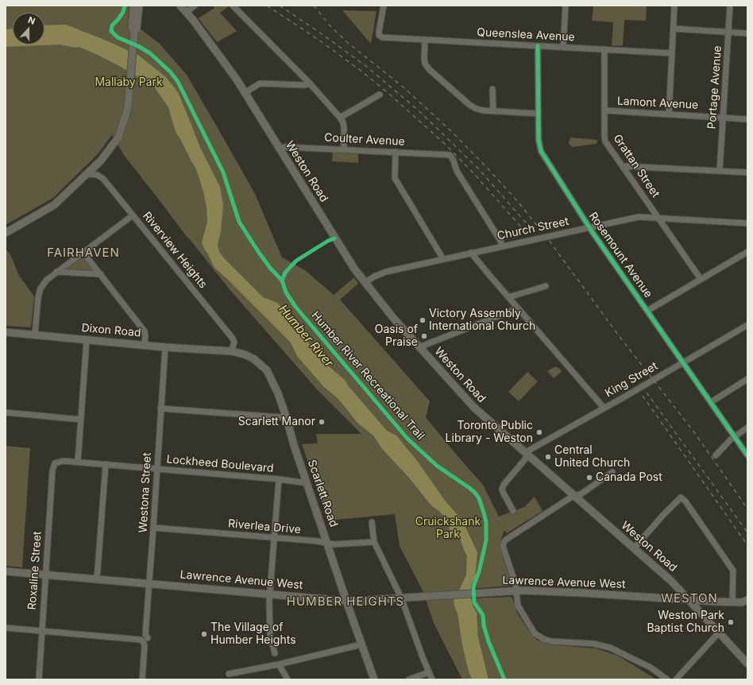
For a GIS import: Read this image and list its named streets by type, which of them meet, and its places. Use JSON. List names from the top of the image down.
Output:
{
  "streets": {
    "main road": [
      "Weston Road",
      "Dixon Road",
      "Scarlett Road",
      "Lawrence Avenue West"
    ],
    "street": [
      "Queenslea Avenue",
      "Portage Avenue",
      "Lamont Avenue",
      "Coulter Avenue",
      "Grattan Street",
      "Church Street",
      "Riverview Heights",
      "Rosemount Avenue",
      "King Street",
      "Lockheed Boulevard",
      "Westona Street",
      "Riverlea Drive",
      "Roxaline Street"
    ],
    "cycle path": ["Humber River Recreational Trail"]
  },
  "crossings": [
    ["Queenslea Avenue", "Grattan Street"],
    ["Queenslea Avenue", "Rosemount Avenue"],
    ["Portage Avenue", "Lamont Avenue"],
    ["Lamont Avenue", "Grattan Street"],
    ["Coulter Avenue", "Weston Road"],
    ["Coulter Avenue", "Church Street"],
    ["Grattan Street", "Church Street"],
    ["Weston Road", "Church Street"],
    ["Weston Road", "King Street"],
    ["Weston Road", "Lawrence Avenue West"],
    ["Church Street", "Rosemount Avenue"],
    ["Riverview Heights", "Scarlett Road"],
    ["Rosemount Avenue", "King Street"],
    ["Dixon Road", "Westona Street"],
    ["Dixon Road", "Scarlett Road"],
    ["Lockheed Boulevard", "Westona Street"],
    ["Lockheed Boulevard", "Scarlett Road"],
    ["Lockheed Boulevard", "Roxaline Street"],
    ["Westona Street", "Riverlea Drive"],
    ["Westona Street", "Lawrence Avenue West"],
    ["Scarlett Road", "Riverlea Drive"],
    ["Scarlett Road", "Lawrence Avenue West"],
    ["Roxaline Street", "Lawrence Avenue West"]
  ],
  "districts": ["FAIRHAVEN", "WESTON", "HUMBER HEIGHTS"],
  "water": ["Humber River"],
  "parks": ["Mallaby Park", "Cruickshank Park"],
  "places": [
    "Victory Assembly International Church",
    "Oasis of Praise",
    "Scarlett Manor",
    "Toronto Public Library - Weston",
    "Central United Church",
    "Canada Post",
    "Weston Park Baptist Church",
    "The Village of Humber Heights"
  ],
  "north": "top"
}
